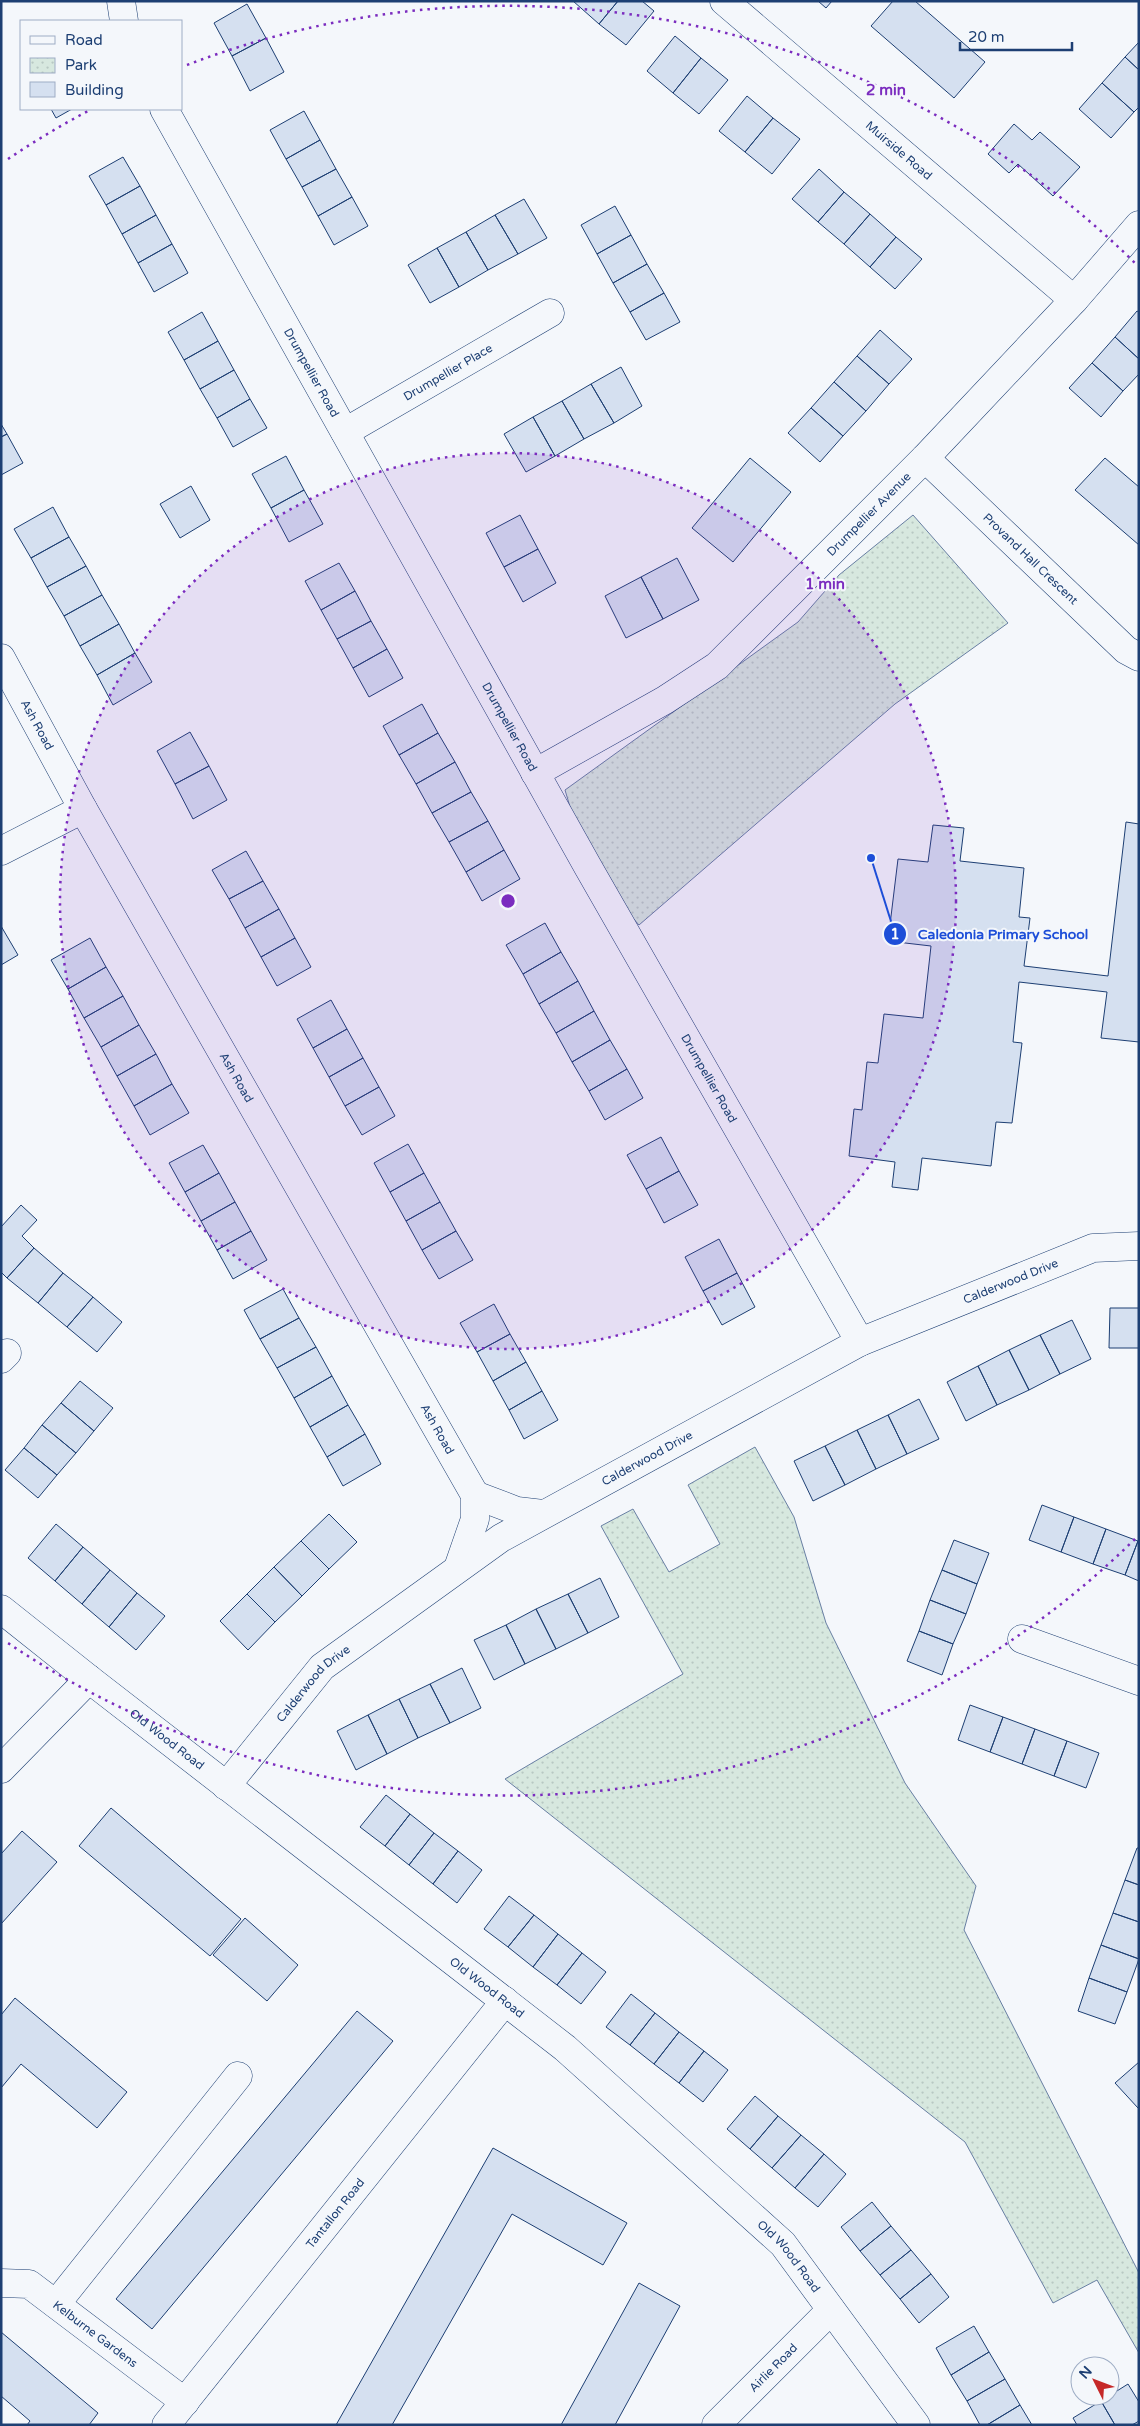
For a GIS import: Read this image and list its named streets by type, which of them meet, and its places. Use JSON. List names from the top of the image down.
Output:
{
  "streets": {
    "street": [
      "Muirside Road",
      "Drumpellier Road",
      "Drumpellier Place",
      "Drumpellier Avenue",
      "Provand Hall Crescent",
      "Ash Road",
      "Calderwood Drive",
      "Old Wood Road",
      "Tantallon Road",
      "Kelburne Gardens",
      "Airlie Road"
    ]
  },
  "crossings": [
    ["Muirside Road", "Drumpellier Avenue"],
    ["Drumpellier Road", "Drumpellier Place"],
    ["Drumpellier Road", "Drumpellier Avenue"],
    ["Drumpellier Road", "Calderwood Drive"],
    ["Drumpellier Avenue", "Provand Hall Crescent"],
    ["Calderwood Drive", "Old Wood Road"],
    ["Old Wood Road", "Tantallon Road"],
    ["Old Wood Road", "Airlie Road"],
    ["Tantallon Road", "Kelburne Gardens"]
  ],
  "places": ["Caledonia Primary School"],
  "legend": ["Road", "Park", "Building"],
  "scale_bar": "20 m",
  "north": "top left",
  "rings": ["2 min", "1 min"]
}
